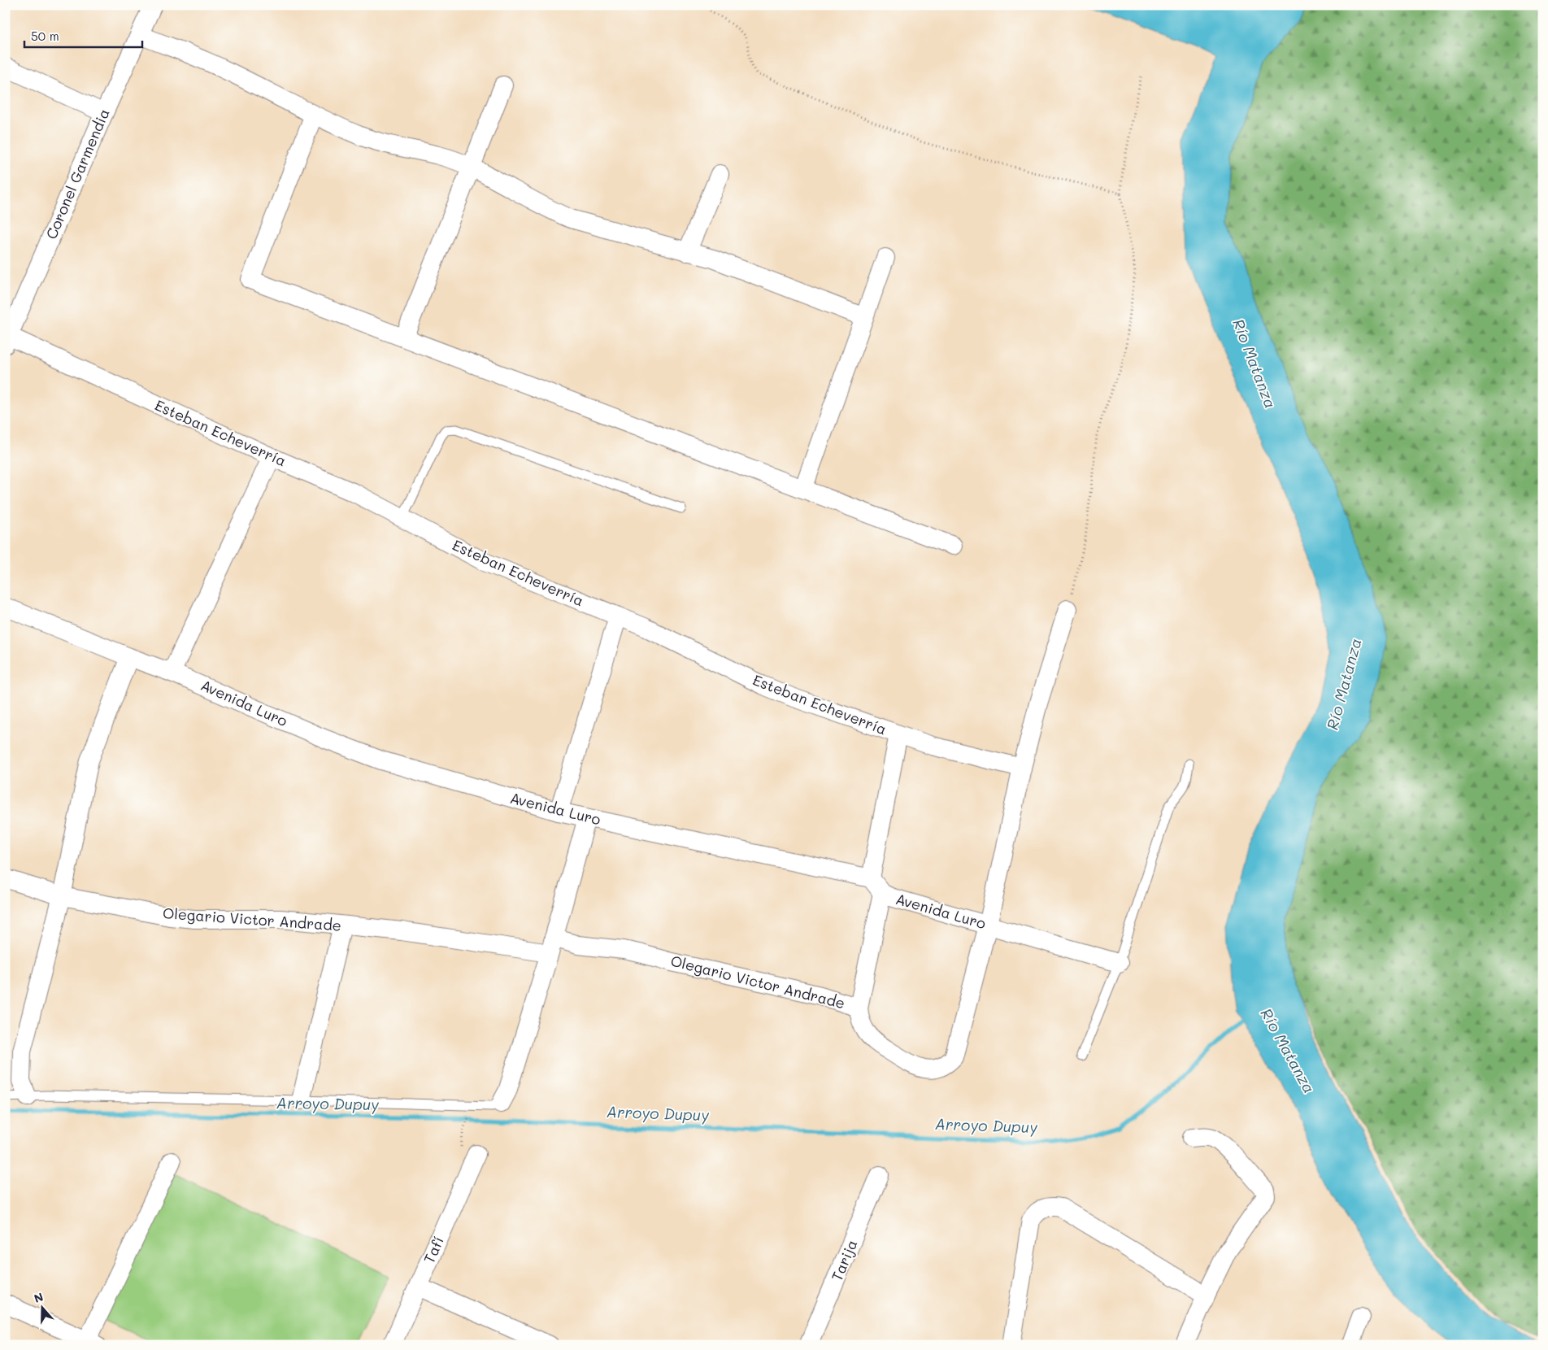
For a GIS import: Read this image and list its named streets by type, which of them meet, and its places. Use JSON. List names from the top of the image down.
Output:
{
  "streets": {
    "street": [
      "Coronel Garmendia",
      "Esteban Echeverría",
      "Avenida Luro",
      "Olegario Victor Andrade",
      "Tafí",
      "Tarija"
    ]
  },
  "crossings": [
    ["Coronel Garmendia", "Esteban Echeverría"],
    ["Avenida Luro", "Olegario Victor Andrade"]
  ],
  "water": ["Río Matanza", "Arroyo Dupuy"],
  "scale_bar": "50 m",
  "north": "top"
}
